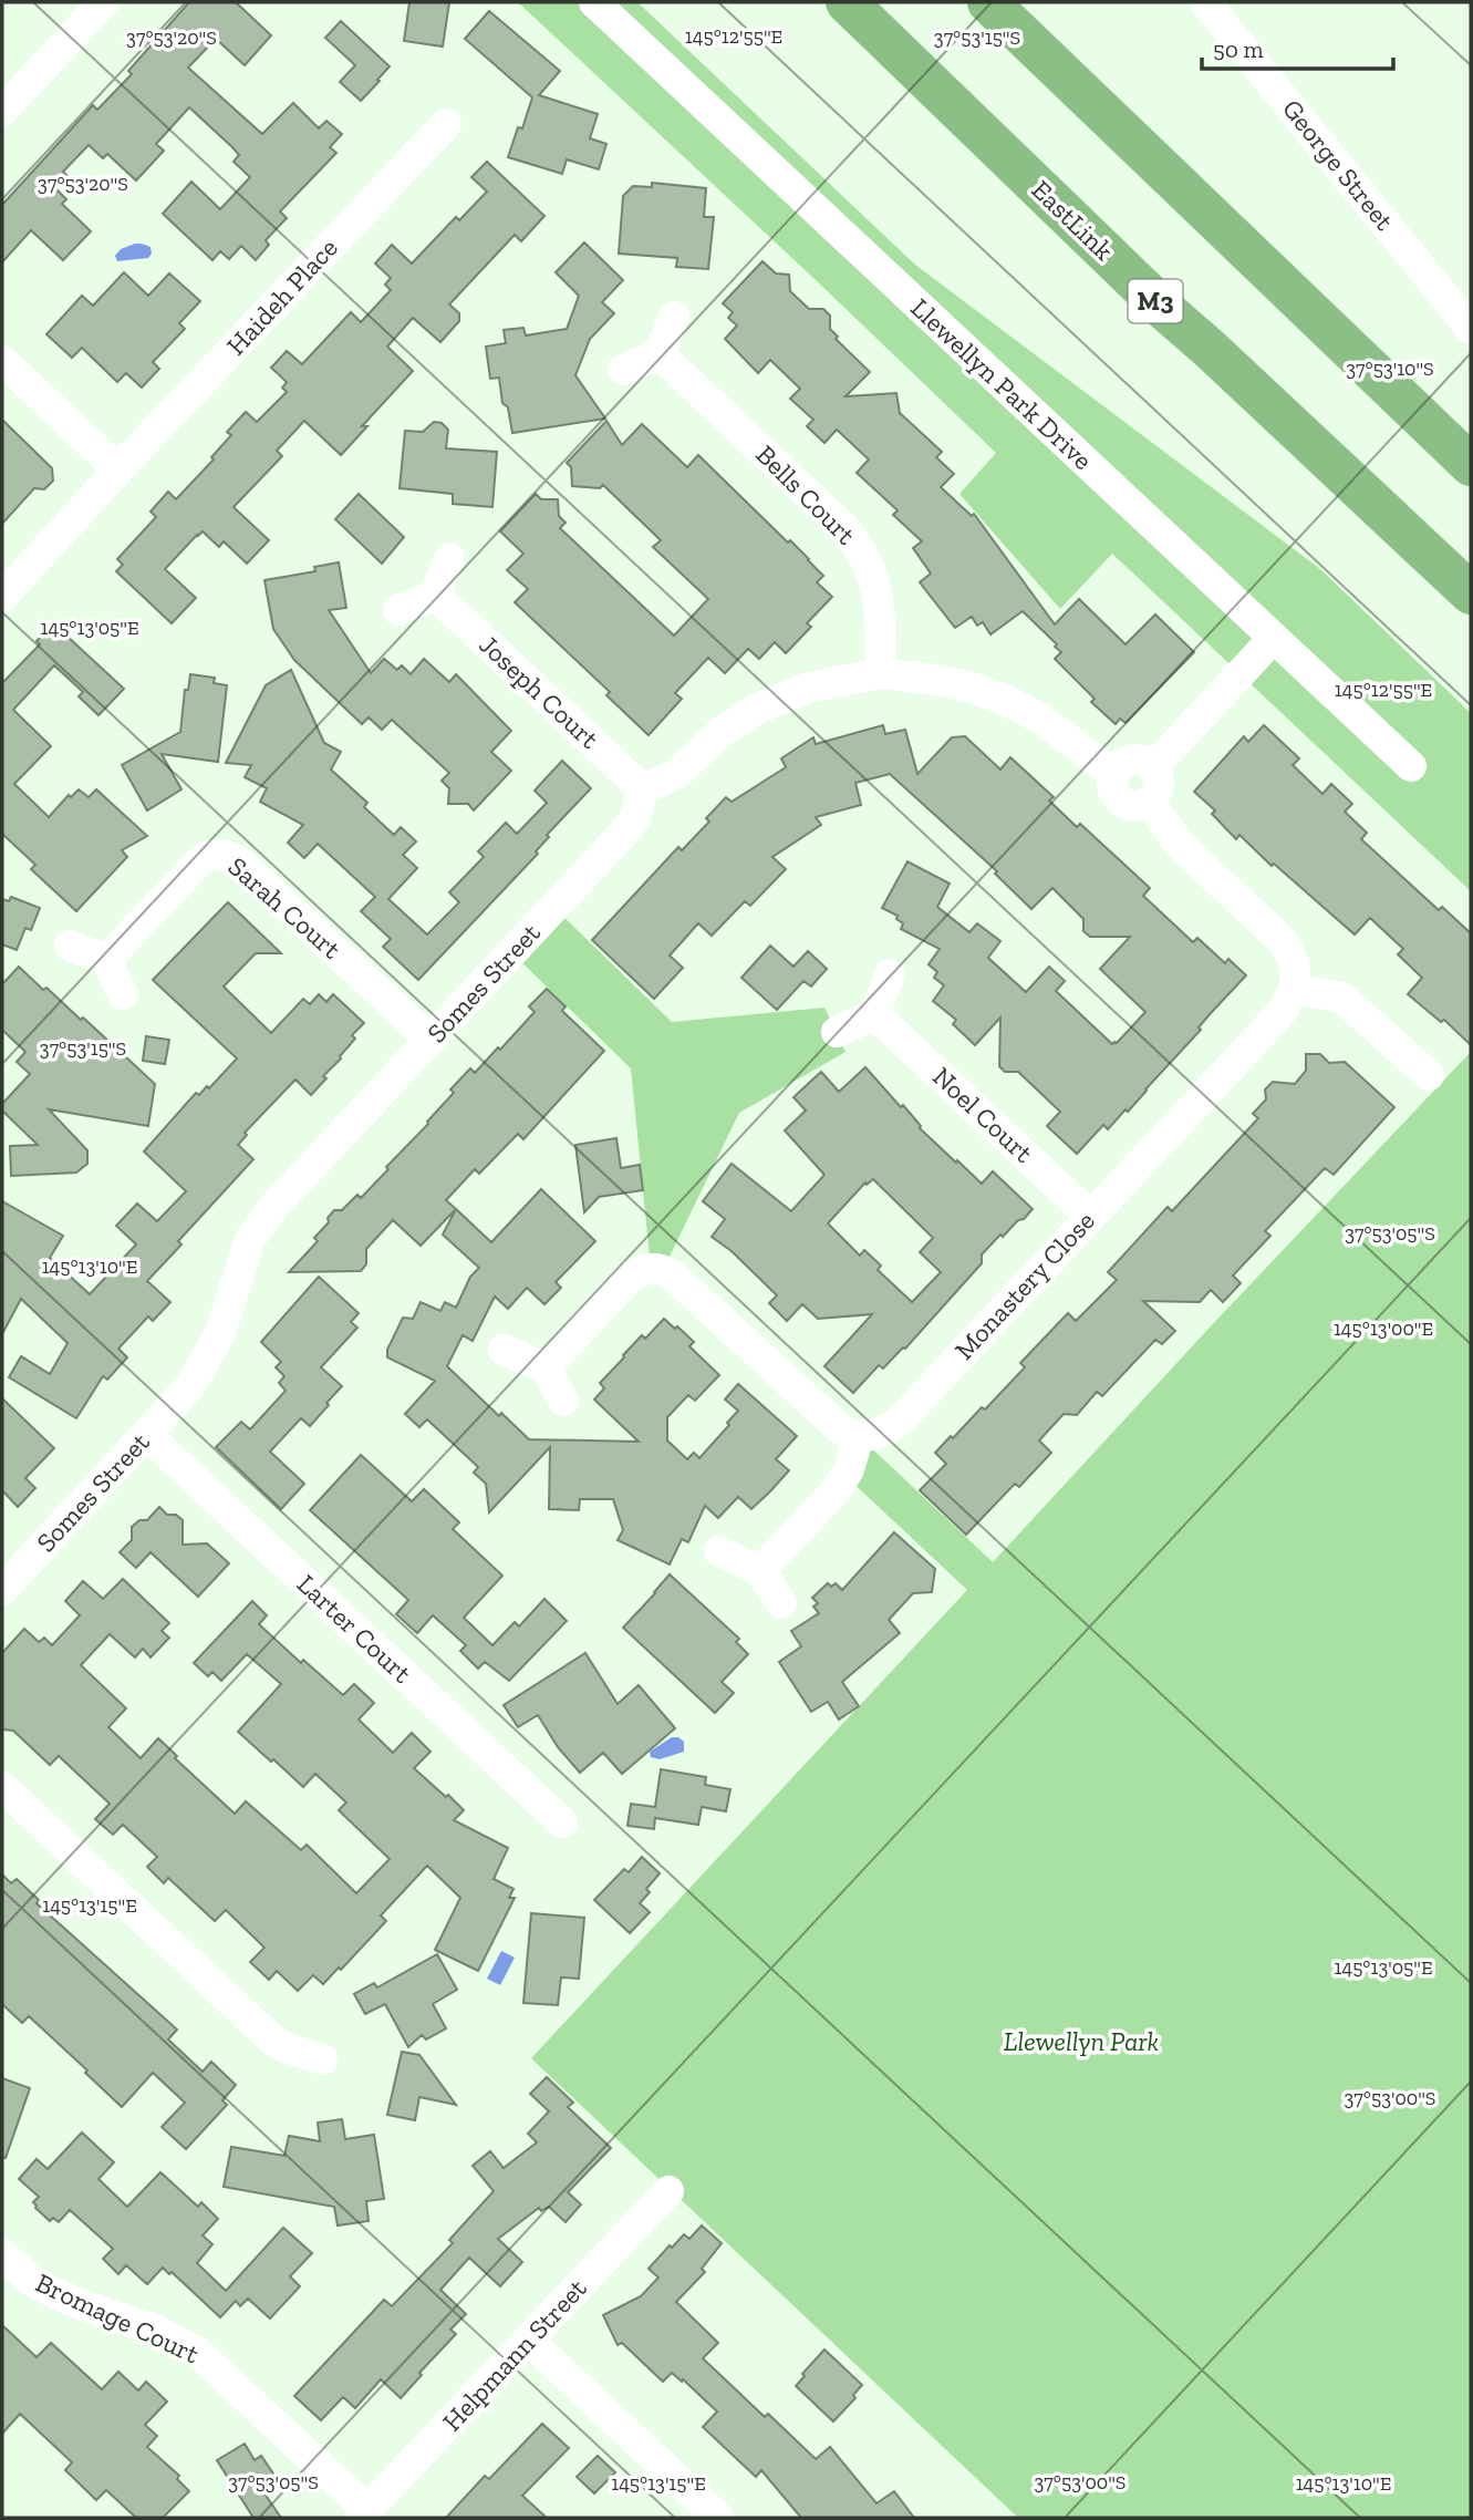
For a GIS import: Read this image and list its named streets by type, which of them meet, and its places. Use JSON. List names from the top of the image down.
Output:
{
  "streets": {
    "highway": ["EastLink", "M3"],
    "street": [
      "George Street",
      "Haideh Place",
      "Llewellyn Park Drive",
      "Bells Court",
      "Joseph Court",
      "Sarah Court",
      "Somes Street",
      "Noel Court",
      "Monastery Close",
      "Larter Court",
      "Bromage Court",
      "Helpmann Street"
    ]
  },
  "crossings": [
    ["Joseph Court", "Somes Street"],
    ["Sarah Court", "Somes Street"],
    ["Somes Street", "Larter Court"],
    ["Noel Court", "Monastery Close"],
    ["Bromage Court", "Helpmann Street"]
  ],
  "parks": ["Llewellyn Park"],
  "scale_bar": "50 m",
  "coordinates": [
    "145°12'55\"E",
    "37°53'20\"S",
    "37°53'15\"S",
    "37°53'10\"S",
    "145°13'05\"E",
    "37°53'05\"S",
    "145°13'10\"E",
    "145°13'00\"E",
    "145°13'15\"E",
    "37°53'00\"S"
  ]
}
